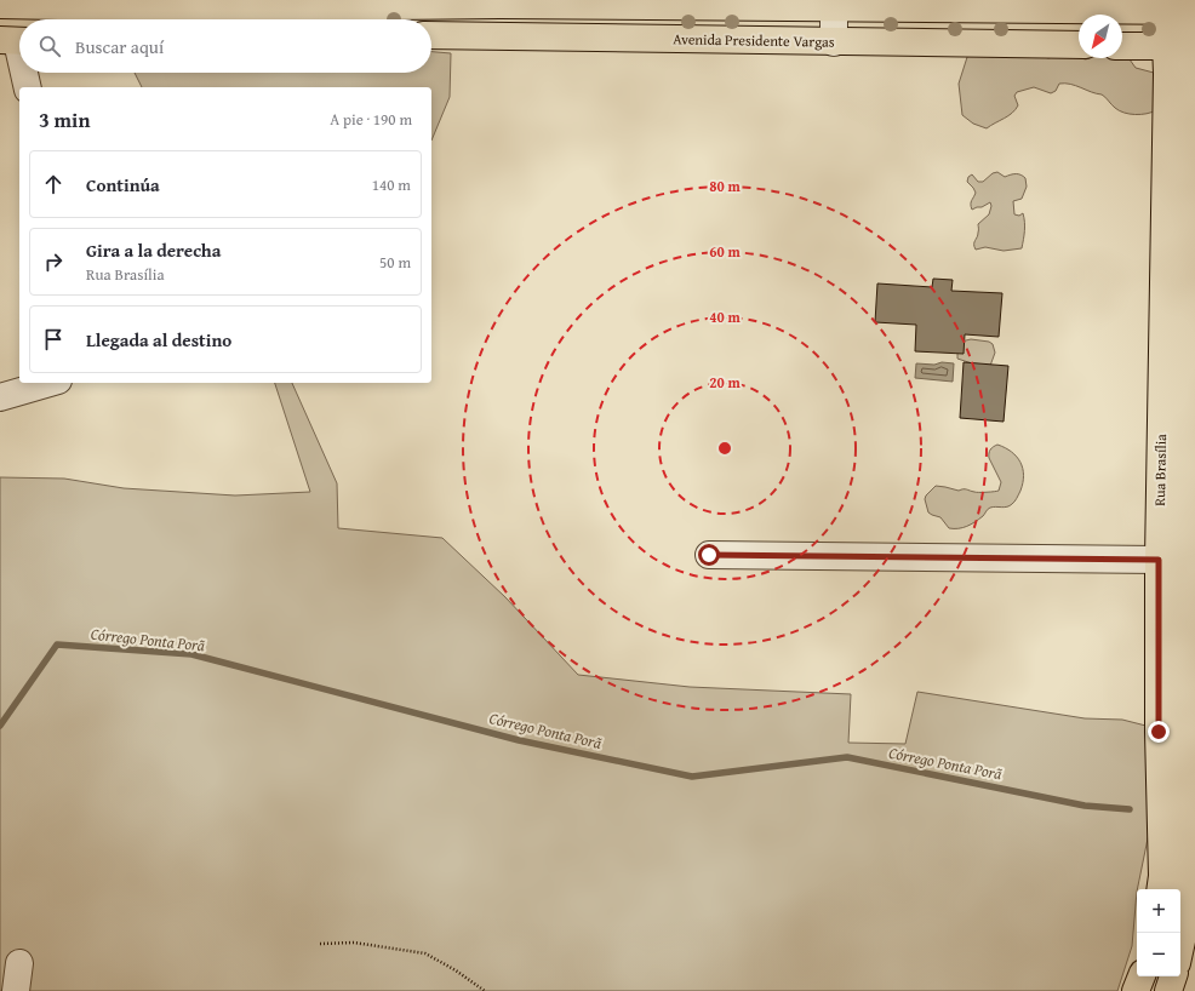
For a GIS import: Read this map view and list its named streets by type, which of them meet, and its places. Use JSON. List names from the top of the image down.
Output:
{
  "streets": {
    "main road": ["Avenida Presidente Vargas", "Rua Brasília"]
  },
  "water": ["Córrego Ponta Porã"],
  "north": "bottom left",
  "page": {
    "search": "Buscar aquí",
    "heading": ["3 min", "A pie · 190 m"],
    "list": [
      ["Continúa", "140 m"],
      ["Gira a la derecha", "Rua Brasília", "50 m"],
      "Llegada al destino"
    ],
    "map_buttons": ["+", "−"]
  },
  "rings": [
    "80 m",
    "60 m",
    "40 m",
    "20 m"
  ]
}
